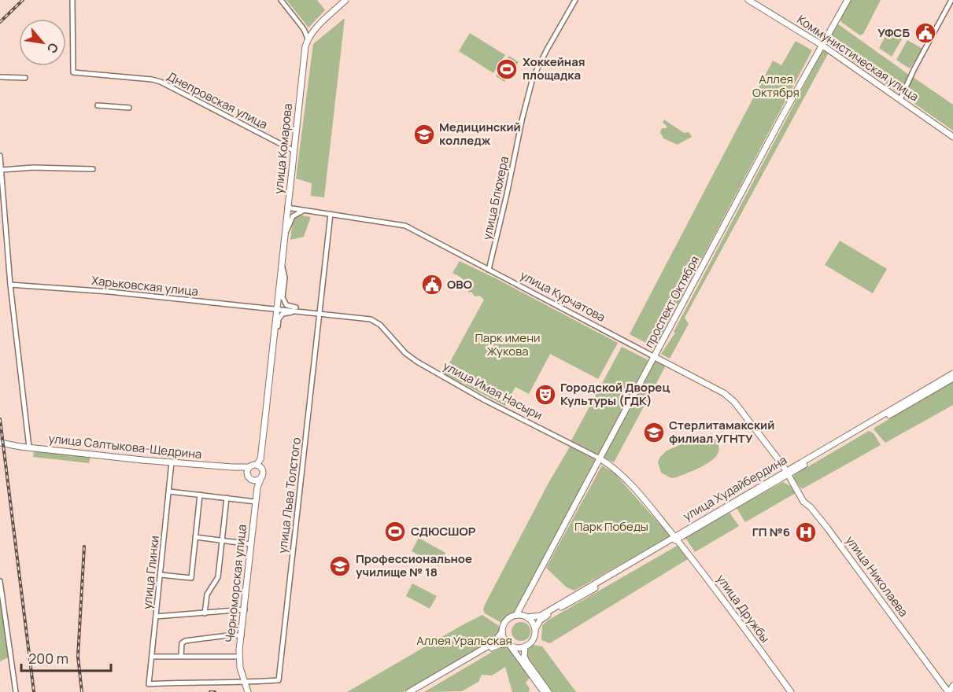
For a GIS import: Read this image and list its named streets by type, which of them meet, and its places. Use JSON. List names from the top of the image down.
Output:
{
  "streets": {
    "main road": [
      "Коммунистическая улица",
      "улица Комарова",
      "улица Курчатова",
      "проспект Октября",
      "улица Имая Насыри",
      "улица Салтыкова-Щедрина",
      "улица Худайбердина",
      "улица Николаева",
      "Черноморская улица",
      "улица Дружбы"
    ],
    "street": [
      "Днепровская улица",
      "улица Блюхера",
      "Харьковская улица",
      "улица Льва Толстого",
      "улица Глинки"
    ]
  },
  "crossings": [
    ["Коммунистическая улица", "проспект Октября"],
    ["Днепровская улица", "улица Комарова"],
    ["улица Комарова", "Харьковская улица"],
    ["улица Комарова", "улица Курчатова"],
    ["улица Комарова", "улица Имая Насыри"],
    ["улица Блюхера", "улица Курчатова"],
    ["Харьковская улица", "улица Имая Насыри"],
    ["улица Курчатова", "проспект Октября"],
    ["улица Курчатова", "улица Худайбердина"],
    ["улица Курчатова", "улица Льва Толстого"],
    ["улица Курчатова", "улица Николаева"],
    ["проспект Октября", "улица Имая Насыри"],
    ["проспект Октября", "улица Худайбердина"],
    ["улица Имая Насыри", "улица Худайбердина"],
    ["улица Имая Насыри", "улица Льва Толстого"],
    ["улица Имая Насыри", "улица Дружбы"],
    ["улица Салтыкова-Щедрина", "улица Глинки"],
    ["улица Салтыкова-Щедрина", "Черноморская улица"],
    ["улица Худайбердина", "улица Николаева"],
    ["улица Худайбердина", "улица Дружбы"],
    ["улица Льва Толстого", "улица Глинки"],
    ["улица Льва Толстого", "Черноморская улица"],
    ["улица Глинки", "Черноморская улица"]
  ],
  "parks": [
    "Аллея Октября",
    "Парк имени Жукова",
    "Парк Победы",
    "Аллея Уральская"
  ],
  "places": {
    "public building": ["УФСБ", "ОВО"],
    "sports": ["Хоккейная площадка", "СДЮСШОР"],
    "school or university": ["Медицинский колледж", "Стерлитамакский филиал УГНТУ", "Профессиональное училище № 18"],
    "theatre": ["Городской Дворец Культуры (ГДК)"],
    "hospital": ["ГП №6"]
  },
  "scale_bar": "200 m",
  "north": "bottom right"
}
